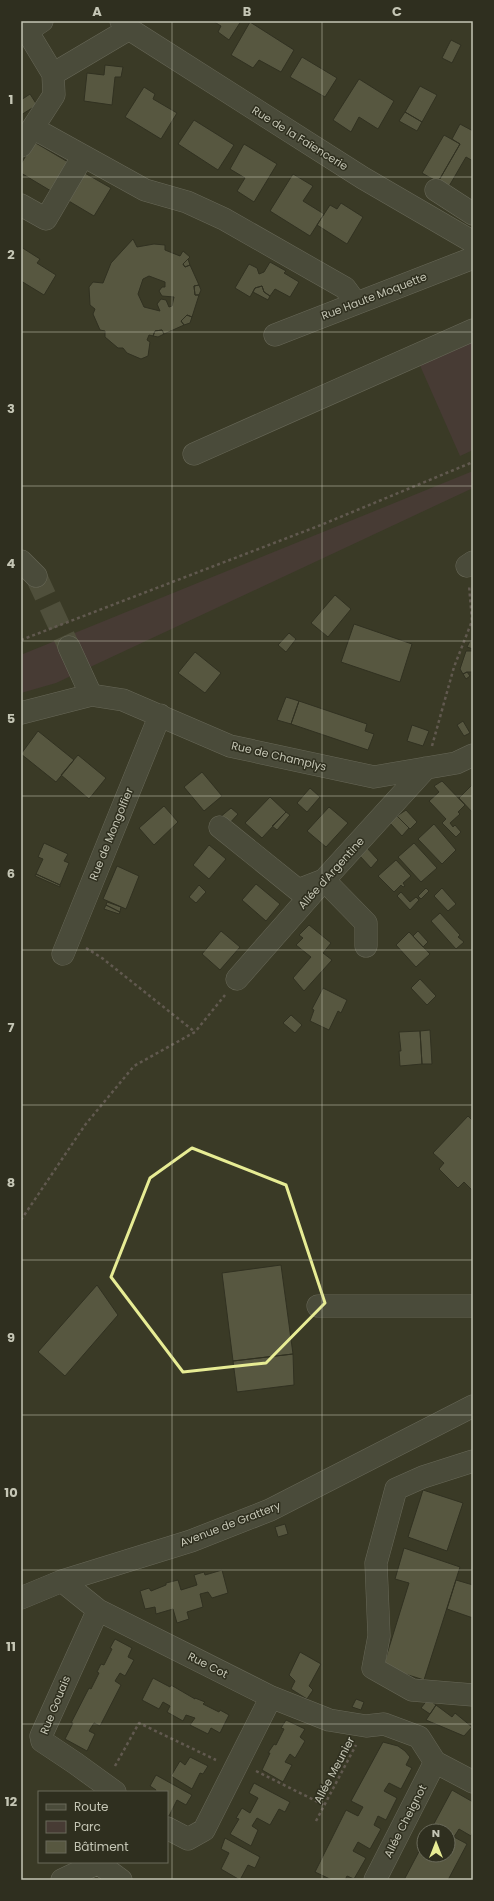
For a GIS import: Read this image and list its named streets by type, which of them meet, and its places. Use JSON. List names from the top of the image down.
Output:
{
  "streets": {
    "street": [
      "Rue de la Faïencerie",
      "Rue Haute Moquette",
      "Rue de Champlys",
      "Rue de Mongolfier",
      "Allée d'Argentine",
      "Avenue de Grattery",
      "Rue Cot",
      "Rue Gouais",
      "Allée Cheignot"
    ],
    "path": ["Allée Meunier"]
  },
  "crossings": [
    ["Rue de Champlys", "Rue de Mongolfier"],
    ["Rue de Champlys", "Allée d'Argentine"],
    ["Avenue de Grattery", "Rue Cot"],
    ["Rue Cot", "Rue Gouais"],
    ["Rue Cot", "Allée Meunier"],
    ["Rue Cot", "Allée Cheignot"]
  ],
  "legend": ["Route", "Parc", "Bâtiment"],
  "north": "top",
  "grid": {
    "columns": ["A", "B", "C"],
    "rows": [
      "1",
      "2",
      "3",
      "4",
      "5",
      "6",
      "7",
      "8",
      "9",
      "10",
      "11",
      "12"
    ]
  }
}
